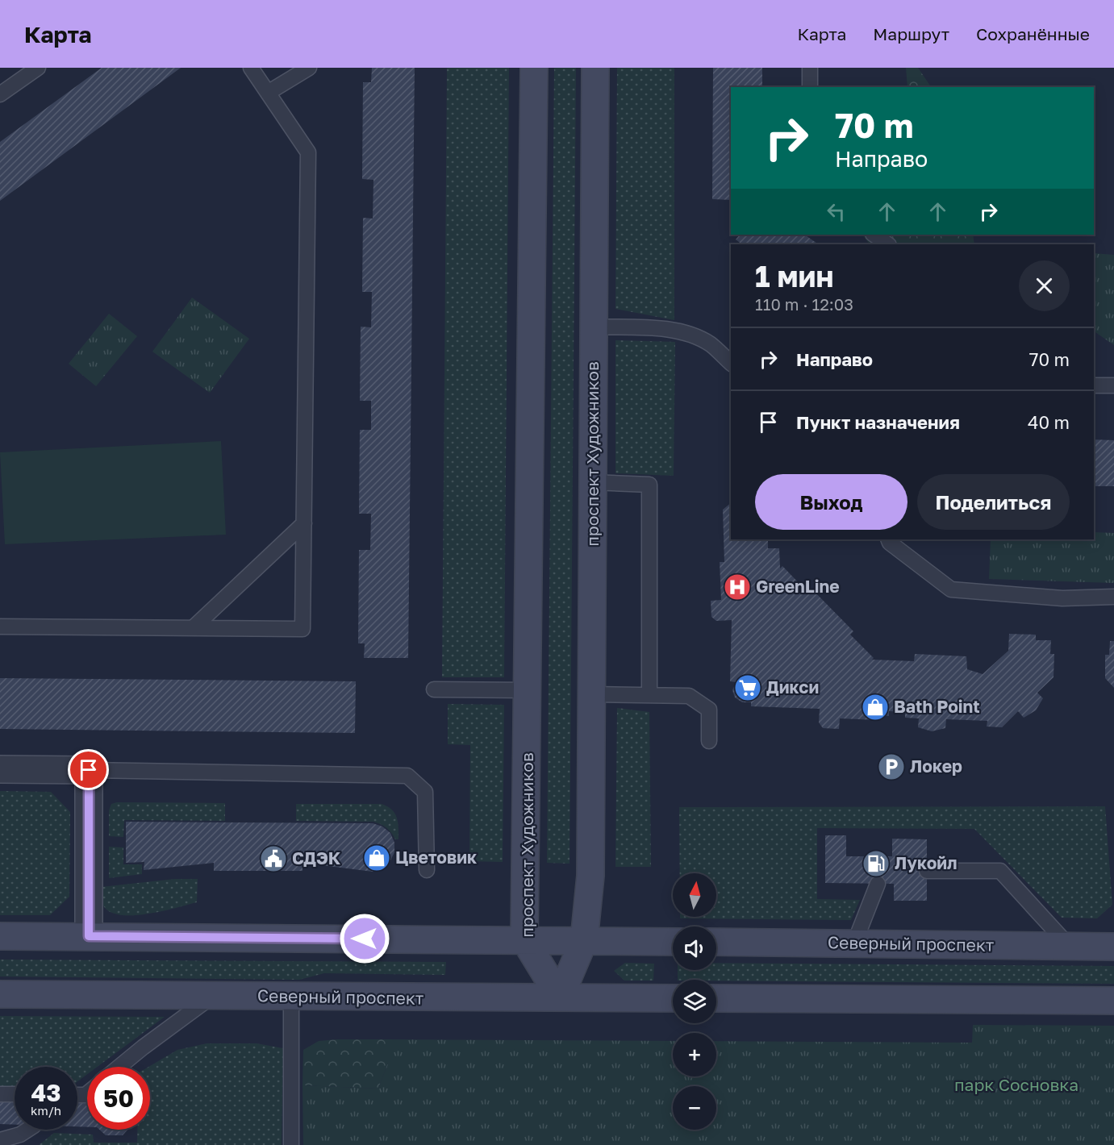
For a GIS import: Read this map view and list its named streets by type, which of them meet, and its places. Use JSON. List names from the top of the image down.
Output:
{
  "streets": {
    "main road": ["проспект Художников", "Северный проспект"]
  },
  "crossings": [
    ["проспект Художников", "Северный проспект"]
  ],
  "parks": ["парк Сосновка"],
  "places": {
    "hospital": ["GreenLine"],
    "supermarket": ["Дикси"],
    "shop": ["Bath Point", "Цветовик"],
    "parking": ["Локер"],
    "public building": ["СДЭК"],
    "fuel station": ["Лукойл"]
  },
  "north": "top",
  "page": {
    "header": "Карта",
    "nav": ["Карта", "Маршрут", "Сохранённые"],
    "turn": ["70 m", "Направо"],
    "heading": ["1 мин", "110 m · 12:03"],
    "list": [
      {
        "name": "Направо",
        "value": "70 m"
      },
      {
        "name": "Пункт назначения",
        "value": "40 m"
      }
    ],
    "buttons": ["Выход", "Поделиться"],
    "map_buttons": ["+", "−"],
    "speed": "43 km/h",
    "limit": "50"
  }
}
